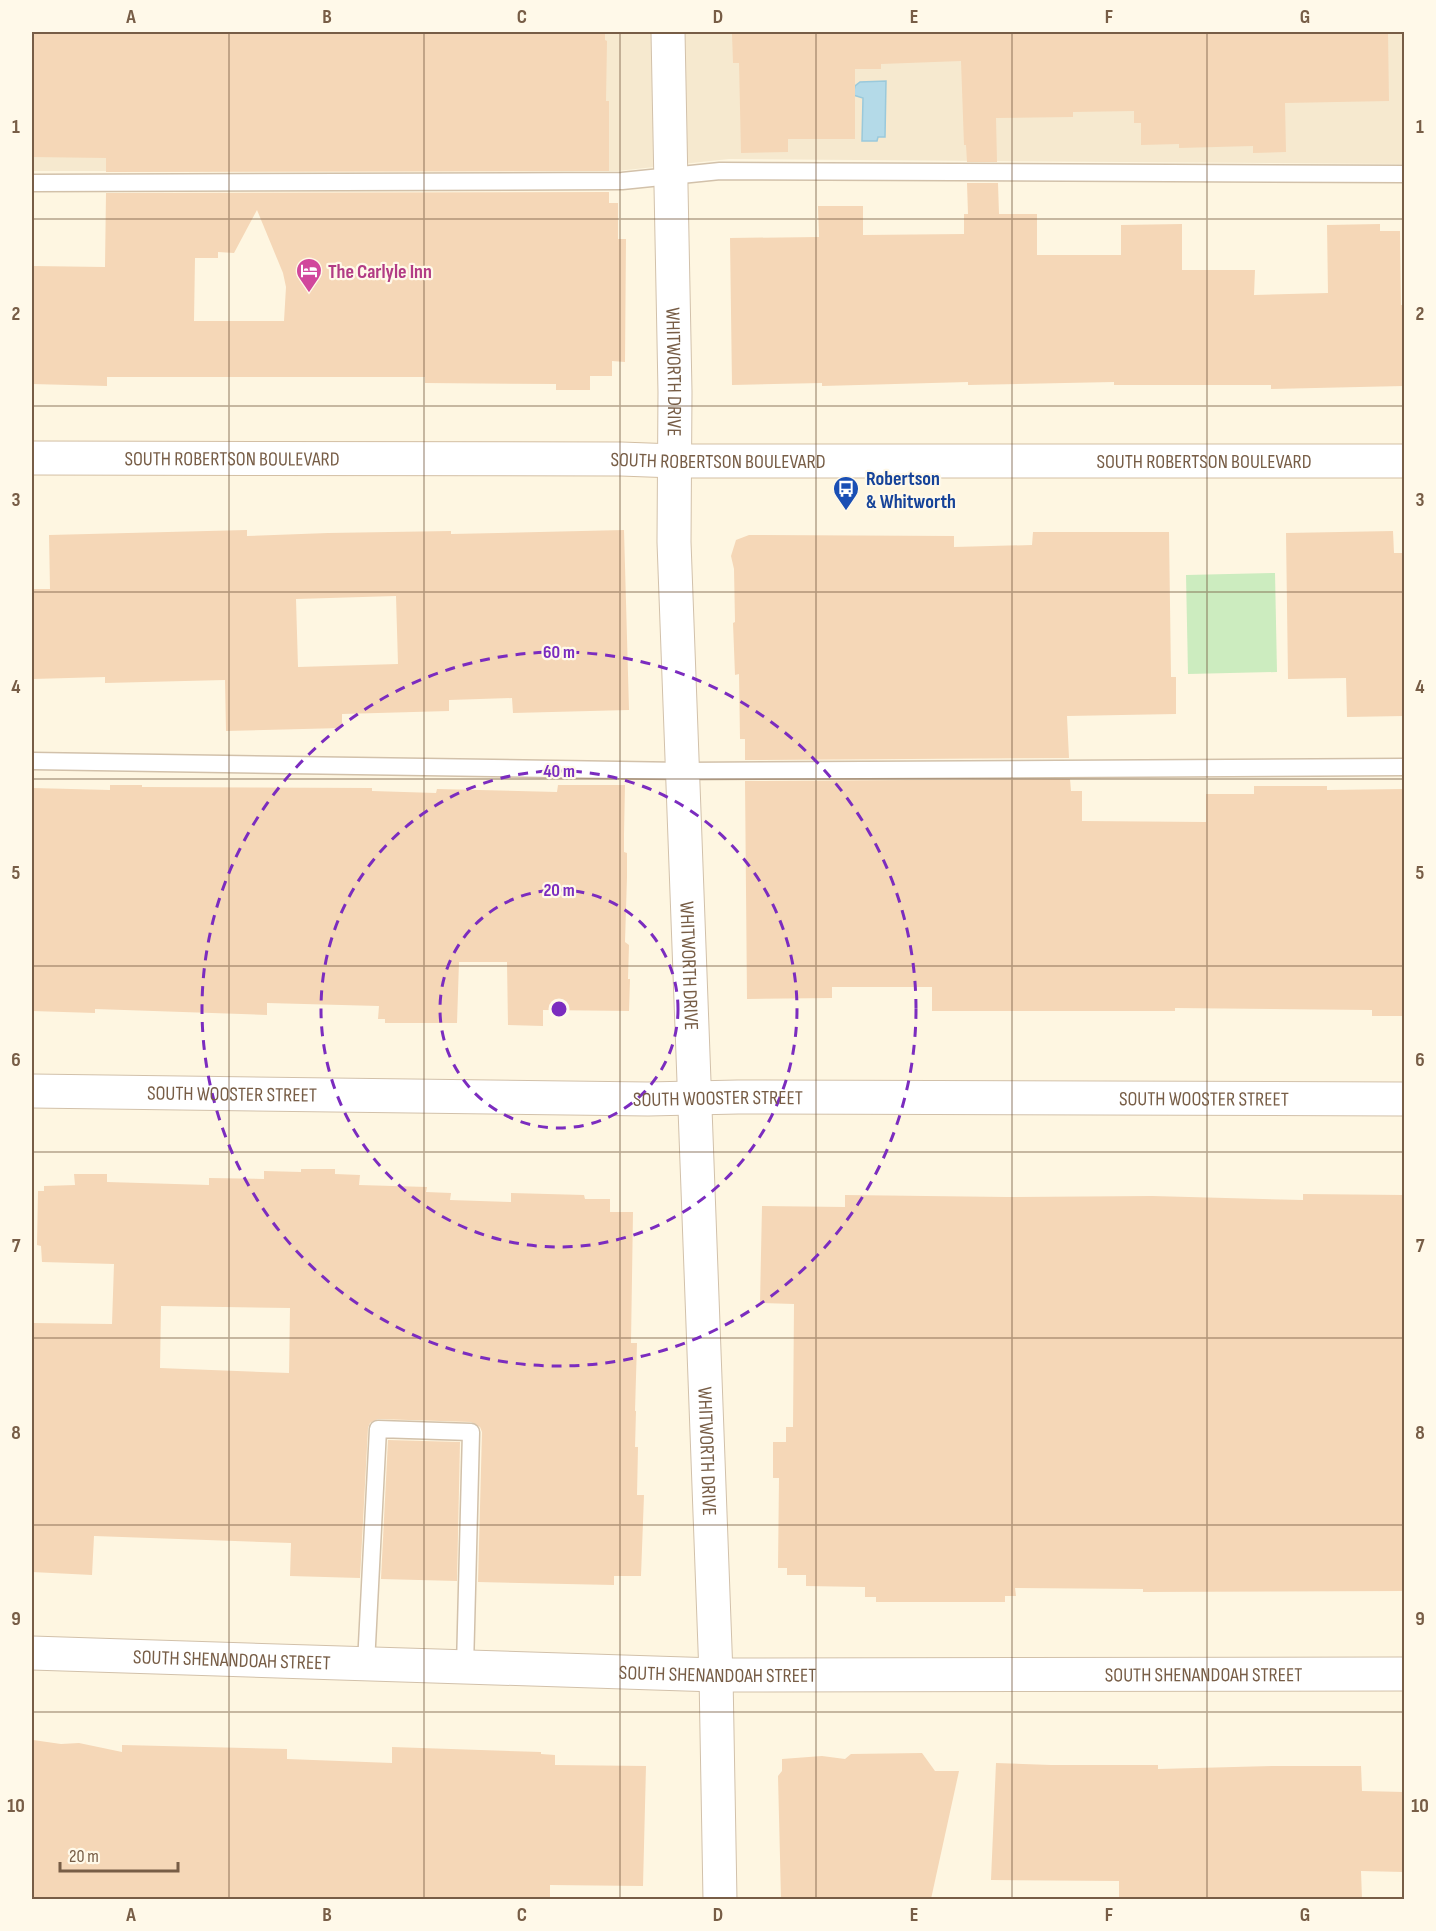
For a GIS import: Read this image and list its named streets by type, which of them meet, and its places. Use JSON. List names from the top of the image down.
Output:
{
  "streets": {
    "street": [
      "WHITWORTH DRIVE",
      "SOUTH ROBERTSON BOULEVARD",
      "SOUTH WOOSTER STREET",
      "SOUTH SHENANDOAH STREET"
    ]
  },
  "crossings": [
    ["WHITWORTH DRIVE", "SOUTH ROBERTSON BOULEVARD"],
    ["WHITWORTH DRIVE", "SOUTH WOOSTER STREET"],
    ["WHITWORTH DRIVE", "SOUTH SHENANDOAH STREET"]
  ],
  "places": {
    "hotel": ["The Carlyle Inn"],
    "bus stop": ["Robertson & Whitworth"]
  },
  "scale_bar": "20 m",
  "grid": {
    "columns": [
      "A",
      "B",
      "C",
      "D",
      "E",
      "F",
      "G"
    ],
    "rows": [
      "1",
      "2",
      "3",
      "4",
      "5",
      "6",
      "7",
      "8",
      "9",
      "10"
    ]
  },
  "rings": ["60 m", "40 m", "20 m"]
}
